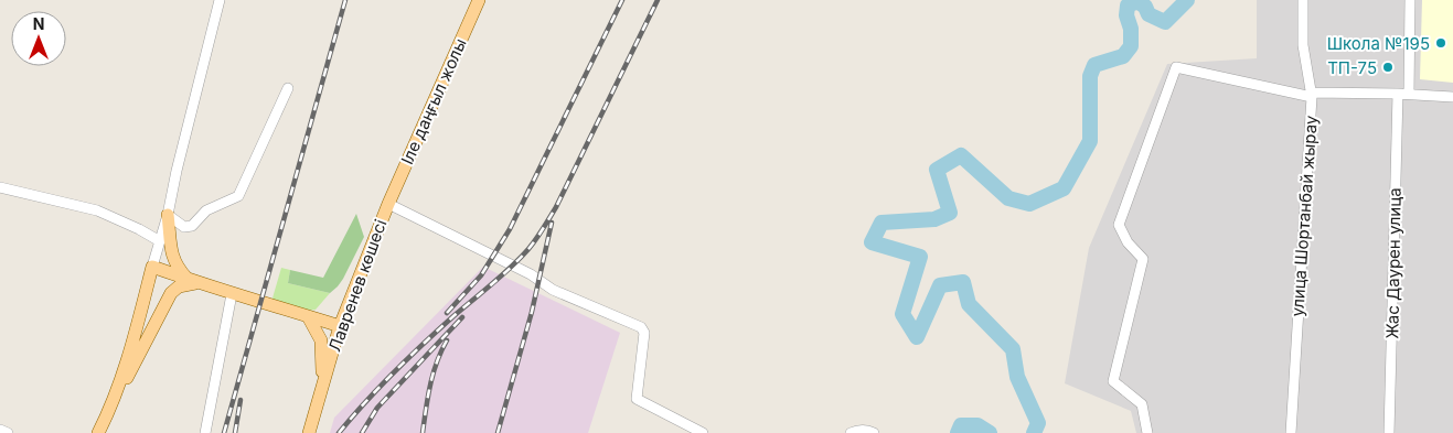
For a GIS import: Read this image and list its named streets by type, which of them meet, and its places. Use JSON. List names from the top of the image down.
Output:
{
  "streets": {
    "main road": ["Іле даңғыл жолы", "Лавренев көшесі"],
    "street": ["улица Шортанбай жырау", "Жас Даурен улица"]
  },
  "crossings": [
    ["Іле даңғыл жолы", "Лавренев көшесі"]
  ],
  "places": ["Школа №195", "ТП-75"],
  "north": "top"
}
